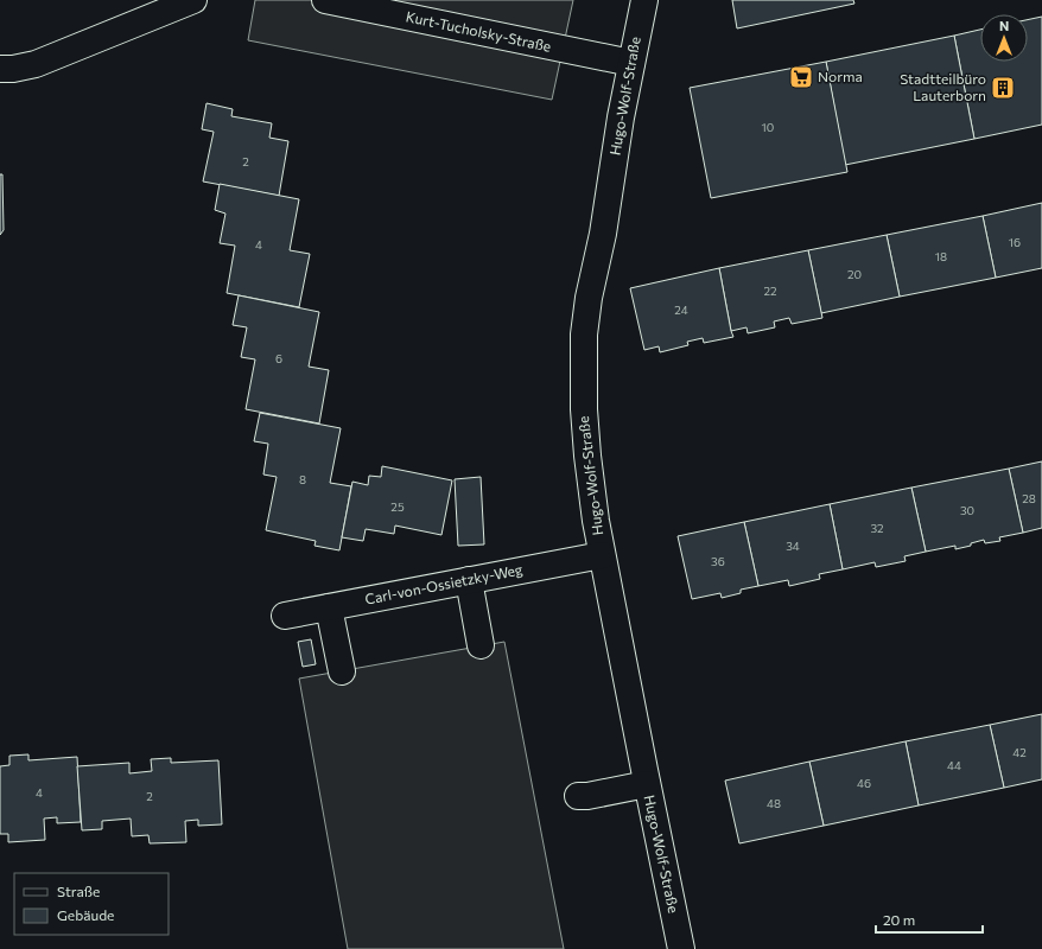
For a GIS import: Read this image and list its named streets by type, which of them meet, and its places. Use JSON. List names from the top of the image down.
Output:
{
  "streets": {
    "street": ["Kurt-Tucholsky-Straße", "Hugo-Wolf-Straße", "Carl-von-Ossietzky-Weg"]
  },
  "crossings": [
    ["Kurt-Tucholsky-Straße", "Hugo-Wolf-Straße"],
    ["Hugo-Wolf-Straße", "Carl-von-Ossietzky-Weg"]
  ],
  "places": {
    "supermarket": ["Norma"],
    "building": ["Stadtteilbüro Lauterborn"]
  },
  "house_numbers": [
    "10",
    "2",
    "16",
    "4",
    "18",
    "20",
    "22",
    "24",
    "6",
    "8",
    "28",
    "25",
    "30",
    "32",
    "34",
    "36",
    "42",
    "44",
    "46",
    "4",
    "2",
    "48"
  ],
  "legend": ["Straße", "Gebäude"],
  "scale_bar": "20 m",
  "north": "top"
}
